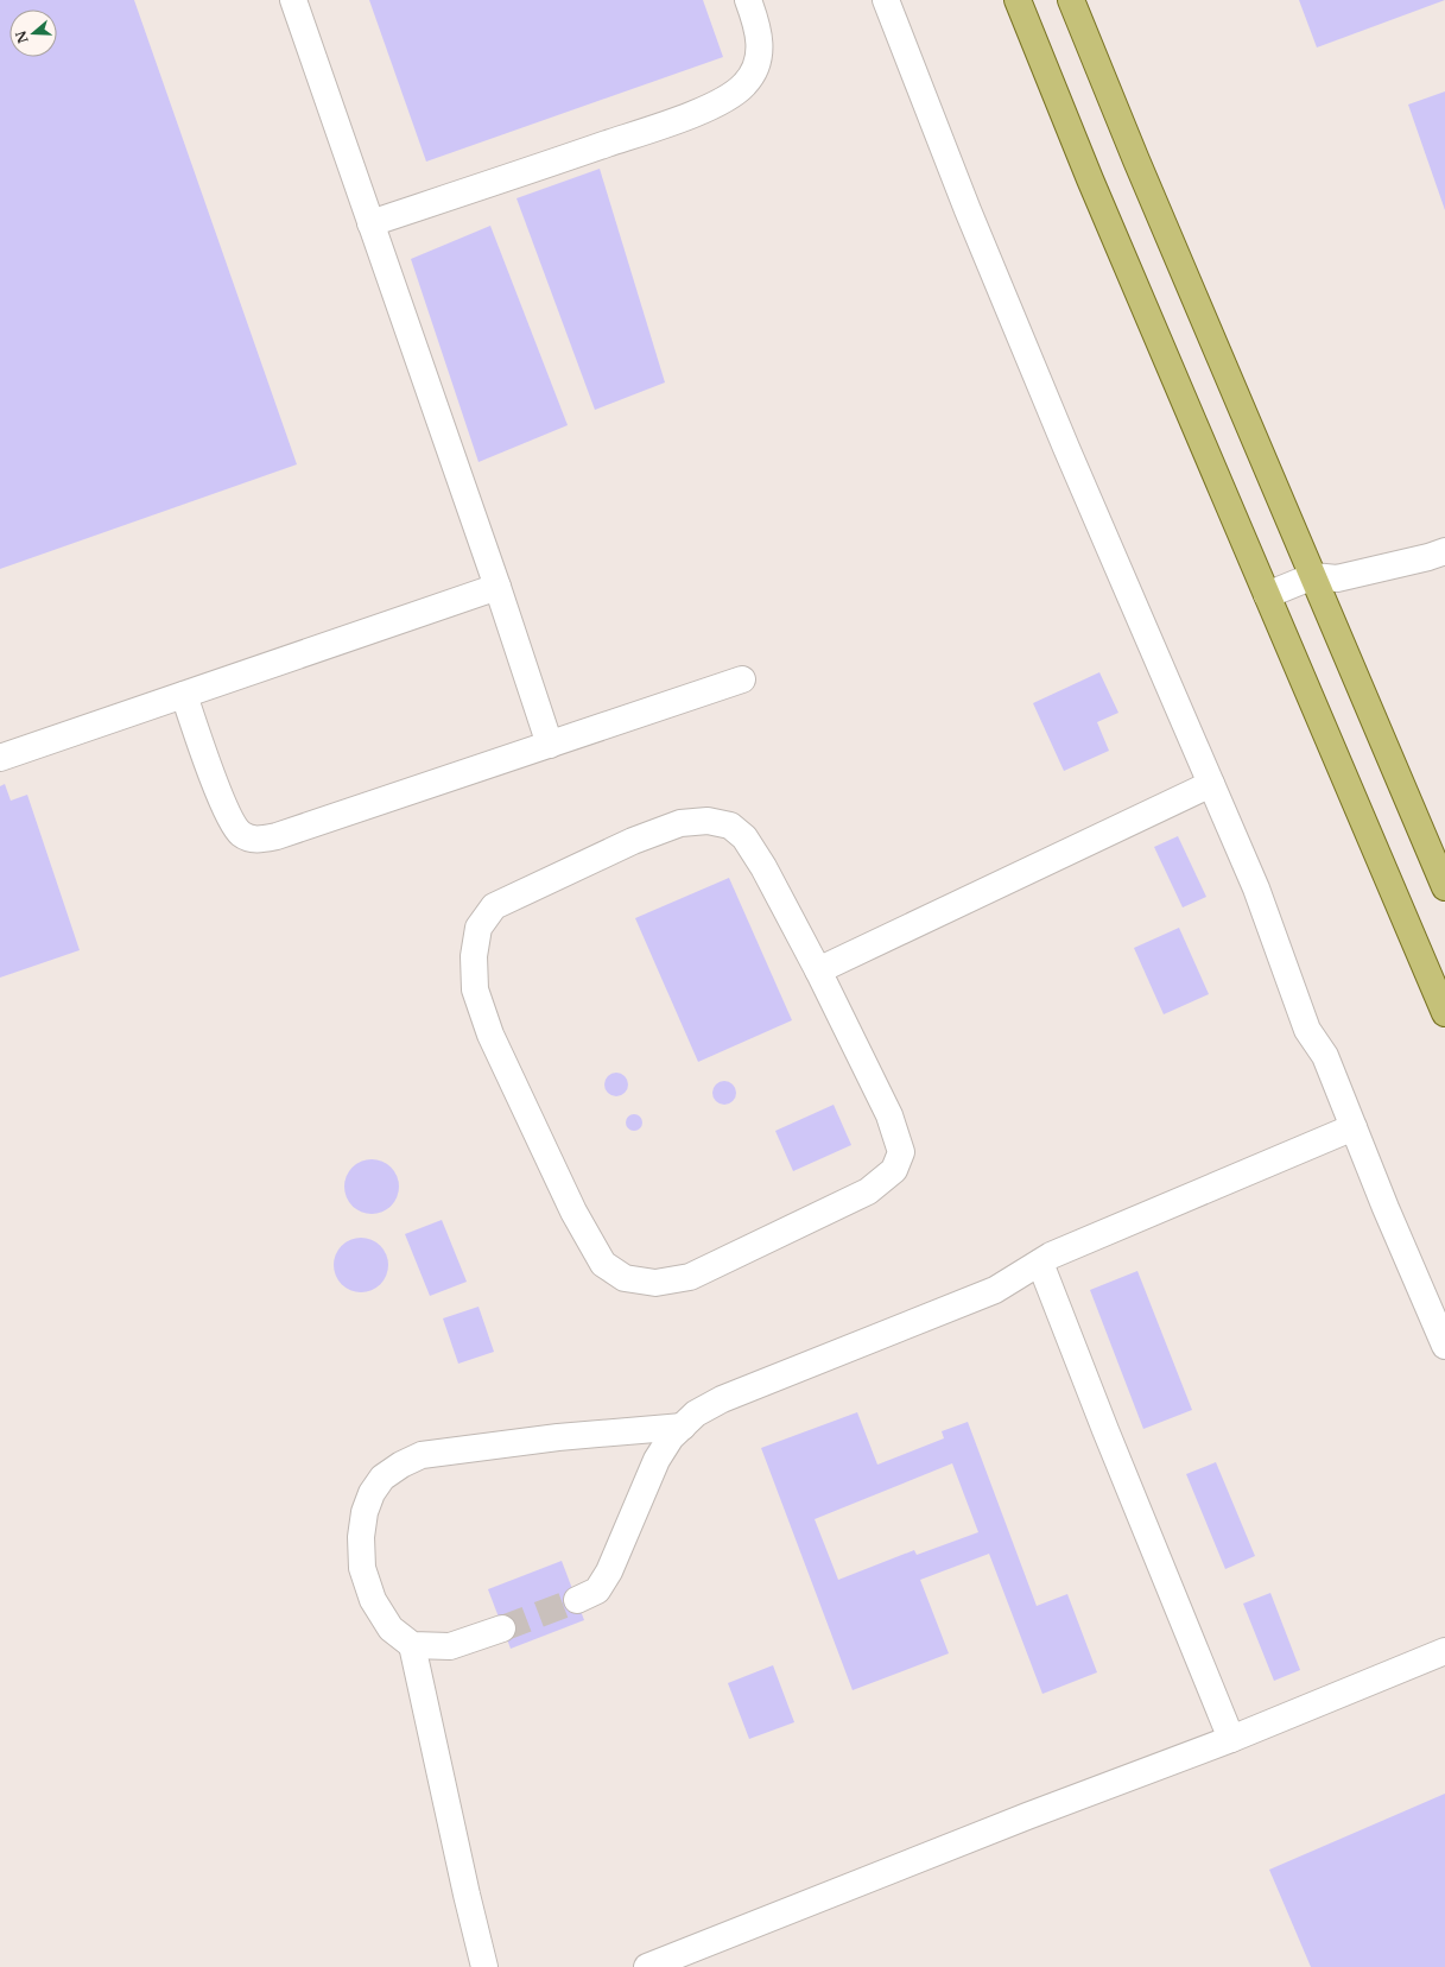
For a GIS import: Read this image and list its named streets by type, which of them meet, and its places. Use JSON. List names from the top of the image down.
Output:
{
  "north": "left"
}
